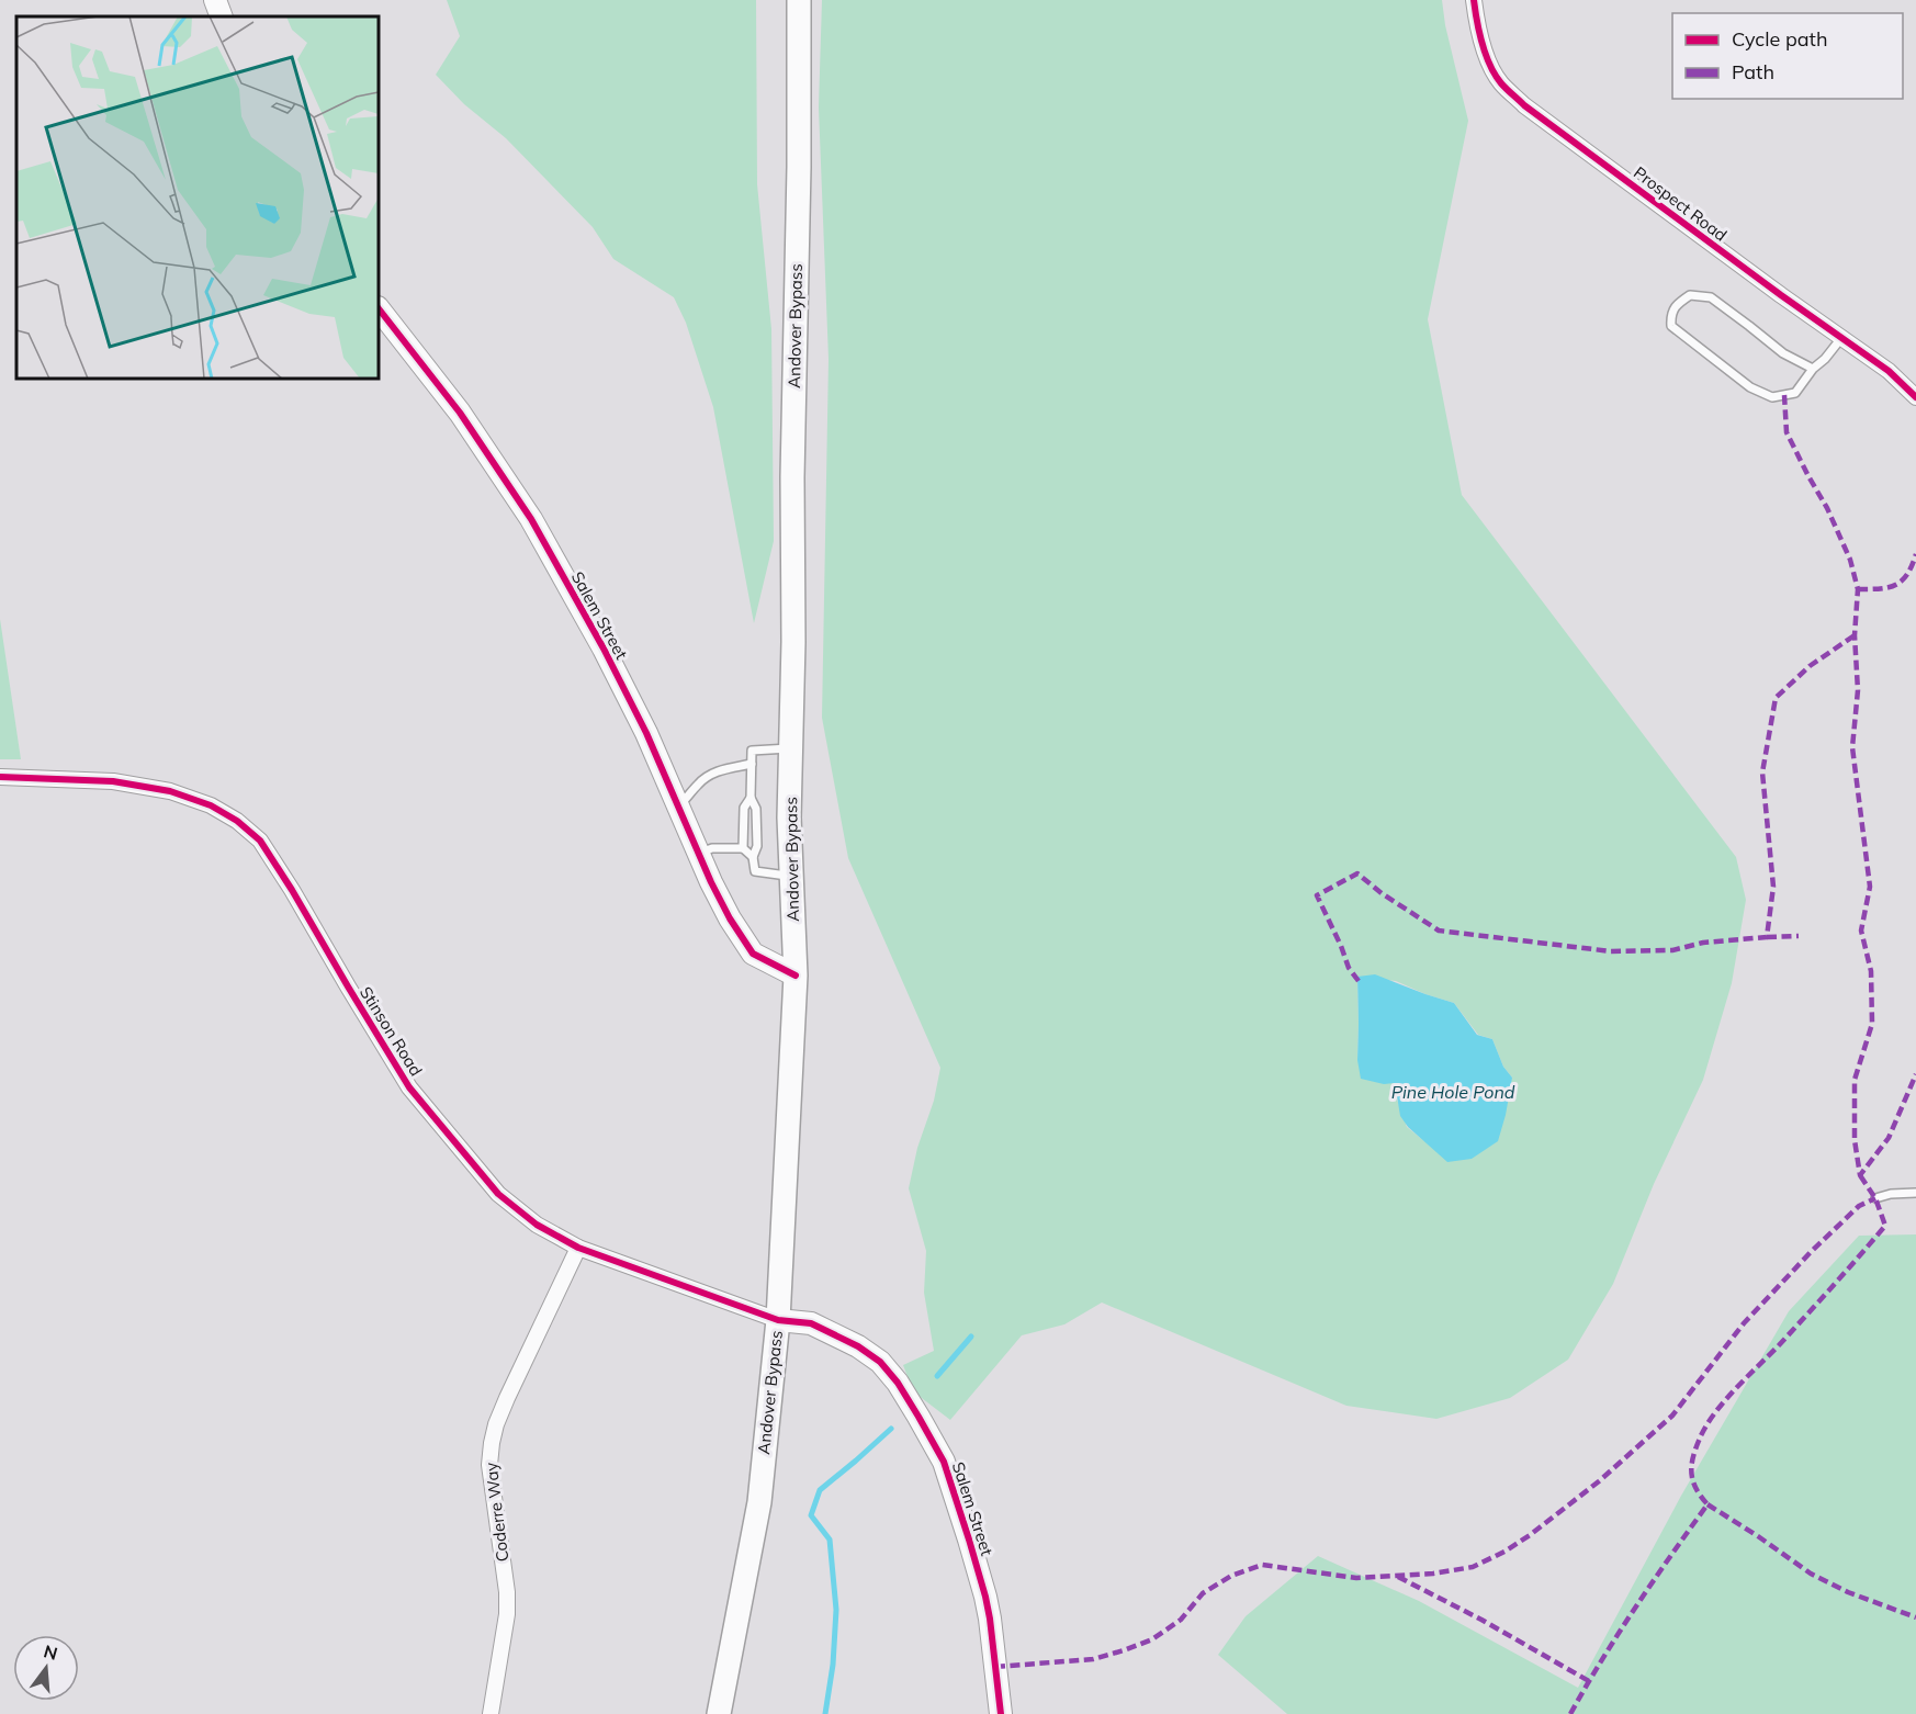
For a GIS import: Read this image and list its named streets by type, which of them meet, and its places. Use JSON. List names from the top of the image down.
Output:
{
  "streets": {
    "main road": ["Andover Bypass"],
    "street": [
      "Prospect Road",
      "Salem Street",
      "Stinson Road",
      "Coderre Way"
    ]
  },
  "crossings": [
    ["Andover Bypass", "Salem Street"],
    ["Andover Bypass", "Stinson Road"],
    ["Salem Street", "Stinson Road"],
    ["Stinson Road", "Coderre Way"]
  ],
  "water": ["Pine Hole Pond"],
  "legend": ["Cycle path", "Path"],
  "north": "top"
}
